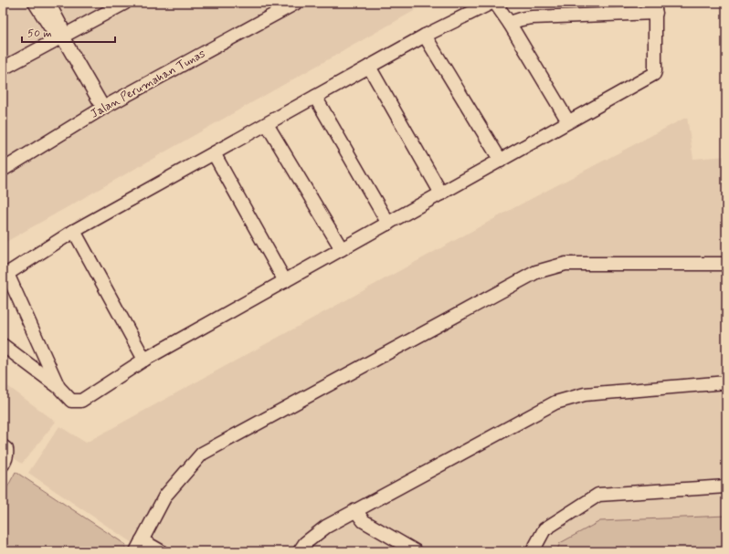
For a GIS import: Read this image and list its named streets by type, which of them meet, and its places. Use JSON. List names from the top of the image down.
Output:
{
  "streets": {
    "street": ["Jalan Perumahan Tunas"]
  },
  "scale_bar": "50 m"
}
